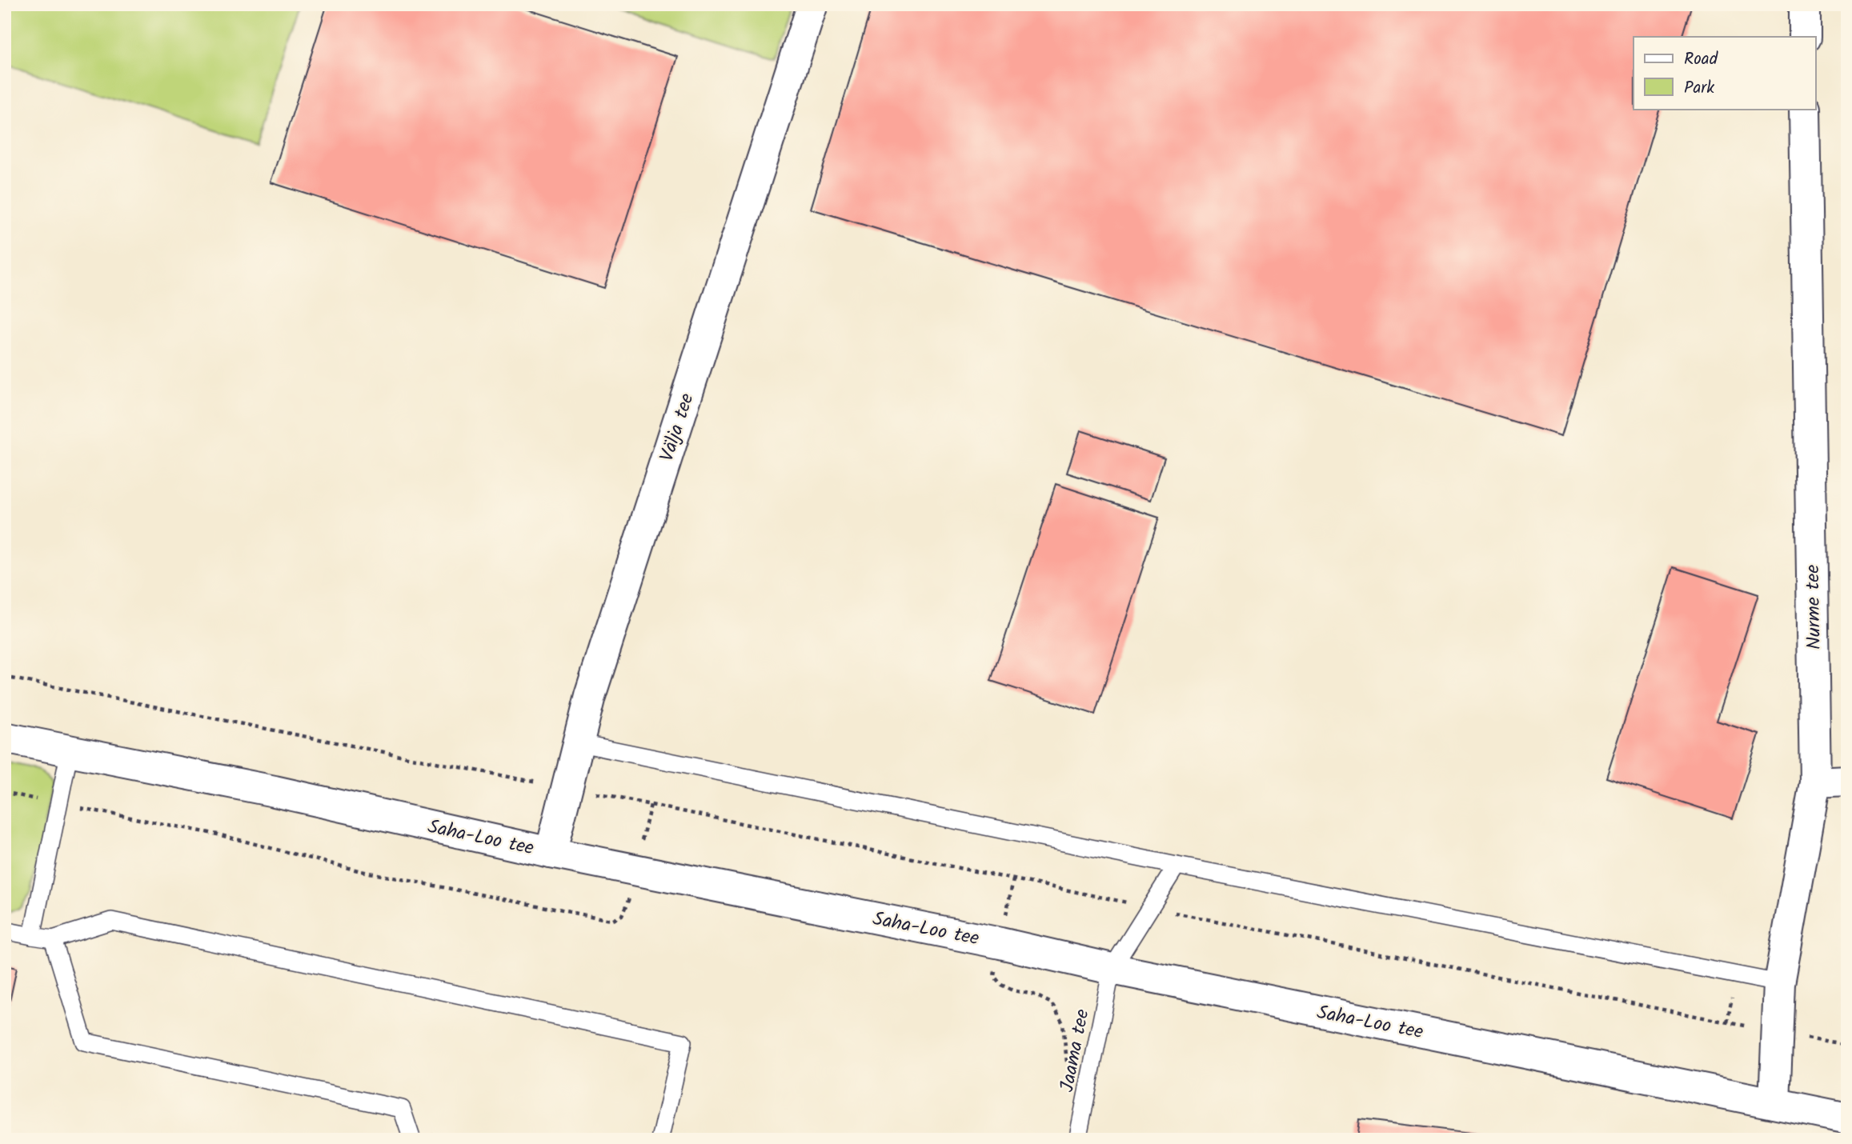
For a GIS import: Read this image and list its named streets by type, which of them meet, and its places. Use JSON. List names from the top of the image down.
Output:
{
  "streets": {
    "street": ["Välja tee", "Nurme tee", "Saha-Loo tee"],
    "lane": ["Jaama tee"]
  },
  "crossings": [
    ["Välja tee", "Saha-Loo tee"],
    ["Nurme tee", "Saha-Loo tee"],
    ["Saha-Loo tee", "Jaama tee"]
  ],
  "legend": ["Road", "Park"]
}
